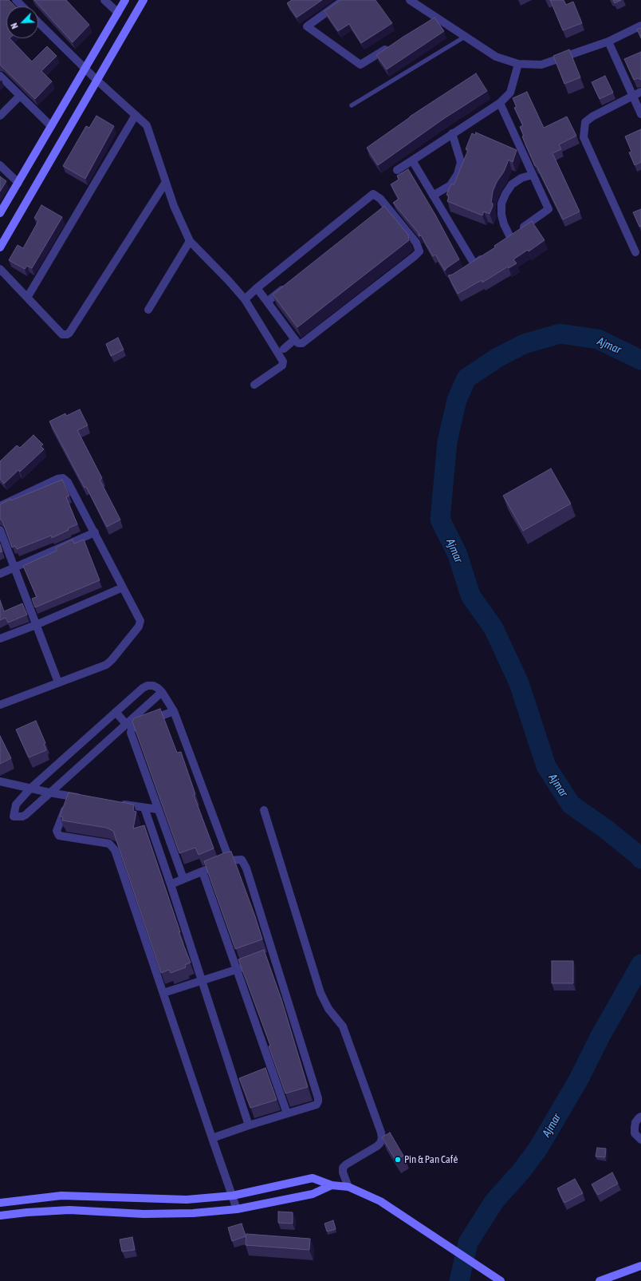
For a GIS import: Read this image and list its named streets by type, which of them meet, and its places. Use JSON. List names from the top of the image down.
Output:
{
  "water": ["Ajmar"],
  "places": ["Pin & Pan Café"],
  "north": "bottom left"
}
